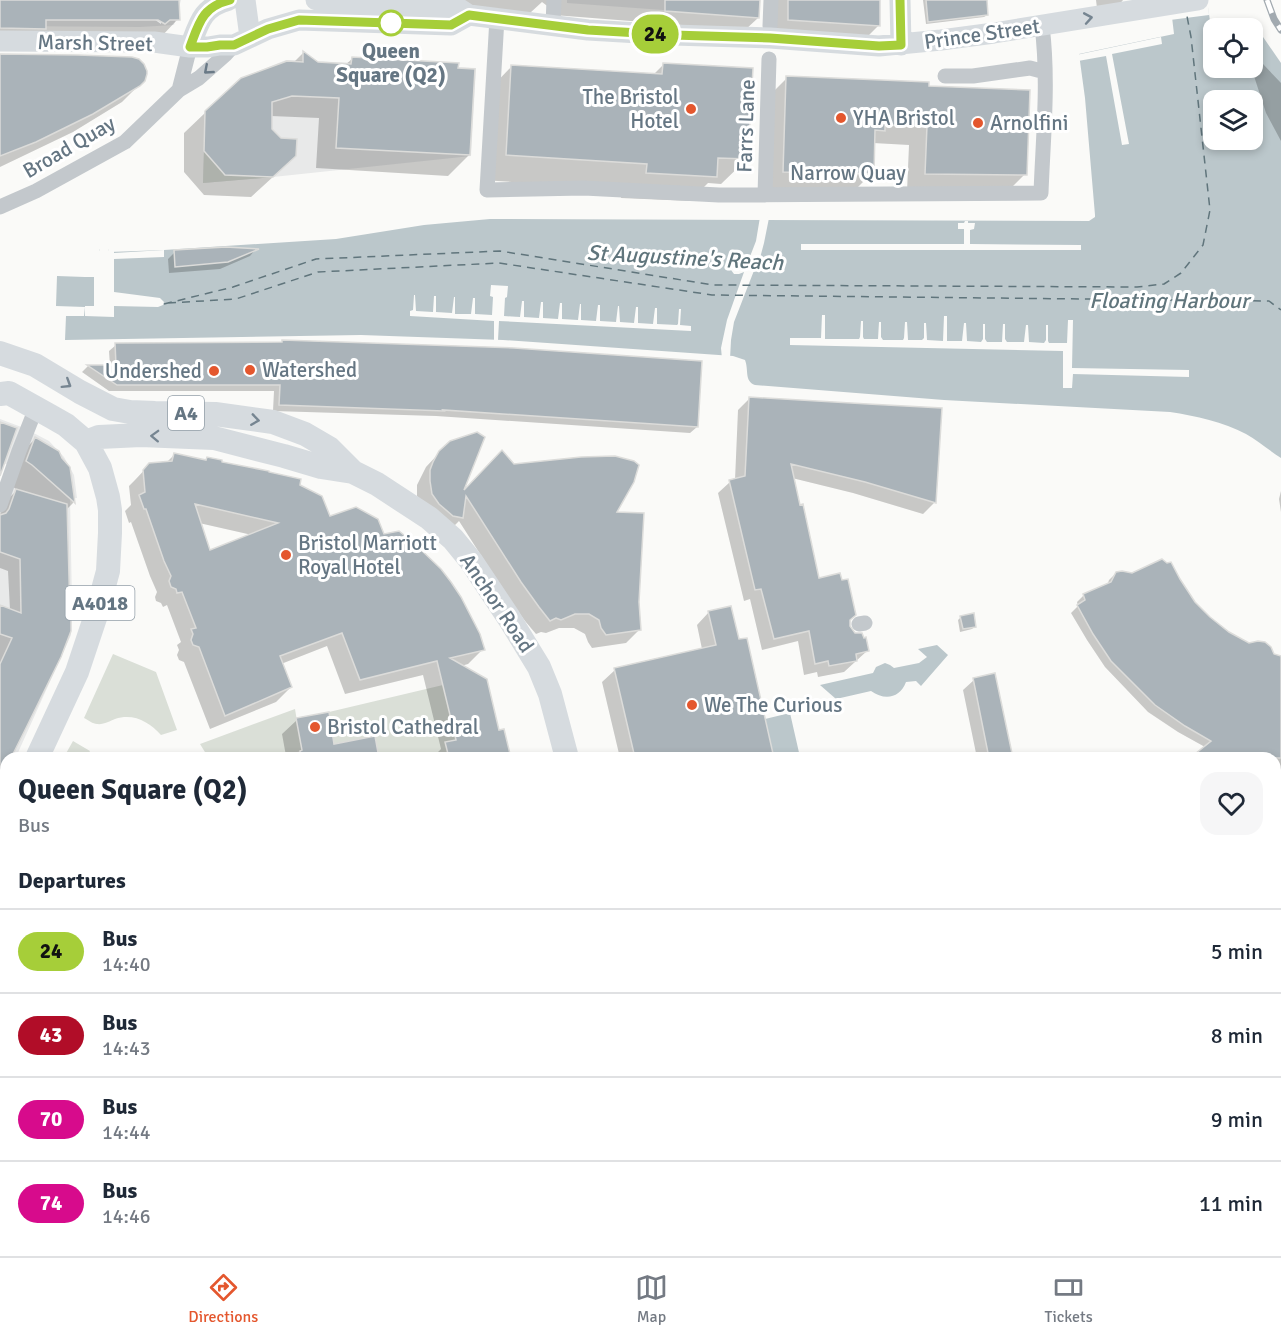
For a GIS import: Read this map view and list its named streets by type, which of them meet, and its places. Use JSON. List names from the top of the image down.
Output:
{
  "streets": {
    "main road": ["A4", "A4018", "Anchor Road"],
    "street": [
      "Prince Street",
      "Marsh Street",
      "Farrs Lane",
      "Broad Quay",
      "Narrow Quay"
    ]
  },
  "crossings": [
    ["Prince Street", "Marsh Street"],
    ["Prince Street", "Broad Quay"],
    ["Prince Street", "Narrow Quay"],
    ["Marsh Street", "Broad Quay"],
    ["Farrs Lane", "Narrow Quay"],
    ["A4", "A4018"],
    ["A4", "Anchor Road"]
  ],
  "water": ["St Augustine's Reach", "Floating Harbour"],
  "places": [
    "Queen Square (Q2)",
    "The Bristol Hotel",
    "YHA Bristol",
    "Arnolfini",
    "Watershed",
    "Undershed",
    "Bristol Marriott Royal Hotel",
    "We The Curious",
    "Bristol Cathedral"
  ],
  "lines": ["bus line 24"],
  "page": {
    "on_map": "24",
    "heading": [
      ["Queen Square (Q2)", "Bus"],
      "Departures"
    ],
    "list": [
      {
        "mark": "24",
        "name": "Bus",
        "note": "14:40",
        "value": "5 min"
      },
      {
        "mark": "43",
        "name": "Bus",
        "note": "14:43",
        "value": "8 min"
      },
      {
        "mark": "70",
        "name": "Bus",
        "note": "14:44",
        "value": "9 min"
      },
      {
        "mark": "74",
        "name": "Bus",
        "note": "14:46",
        "value": "11 min"
      }
    ],
    "tabs": ["Directions", "Map", "Tickets"]
  }
}
